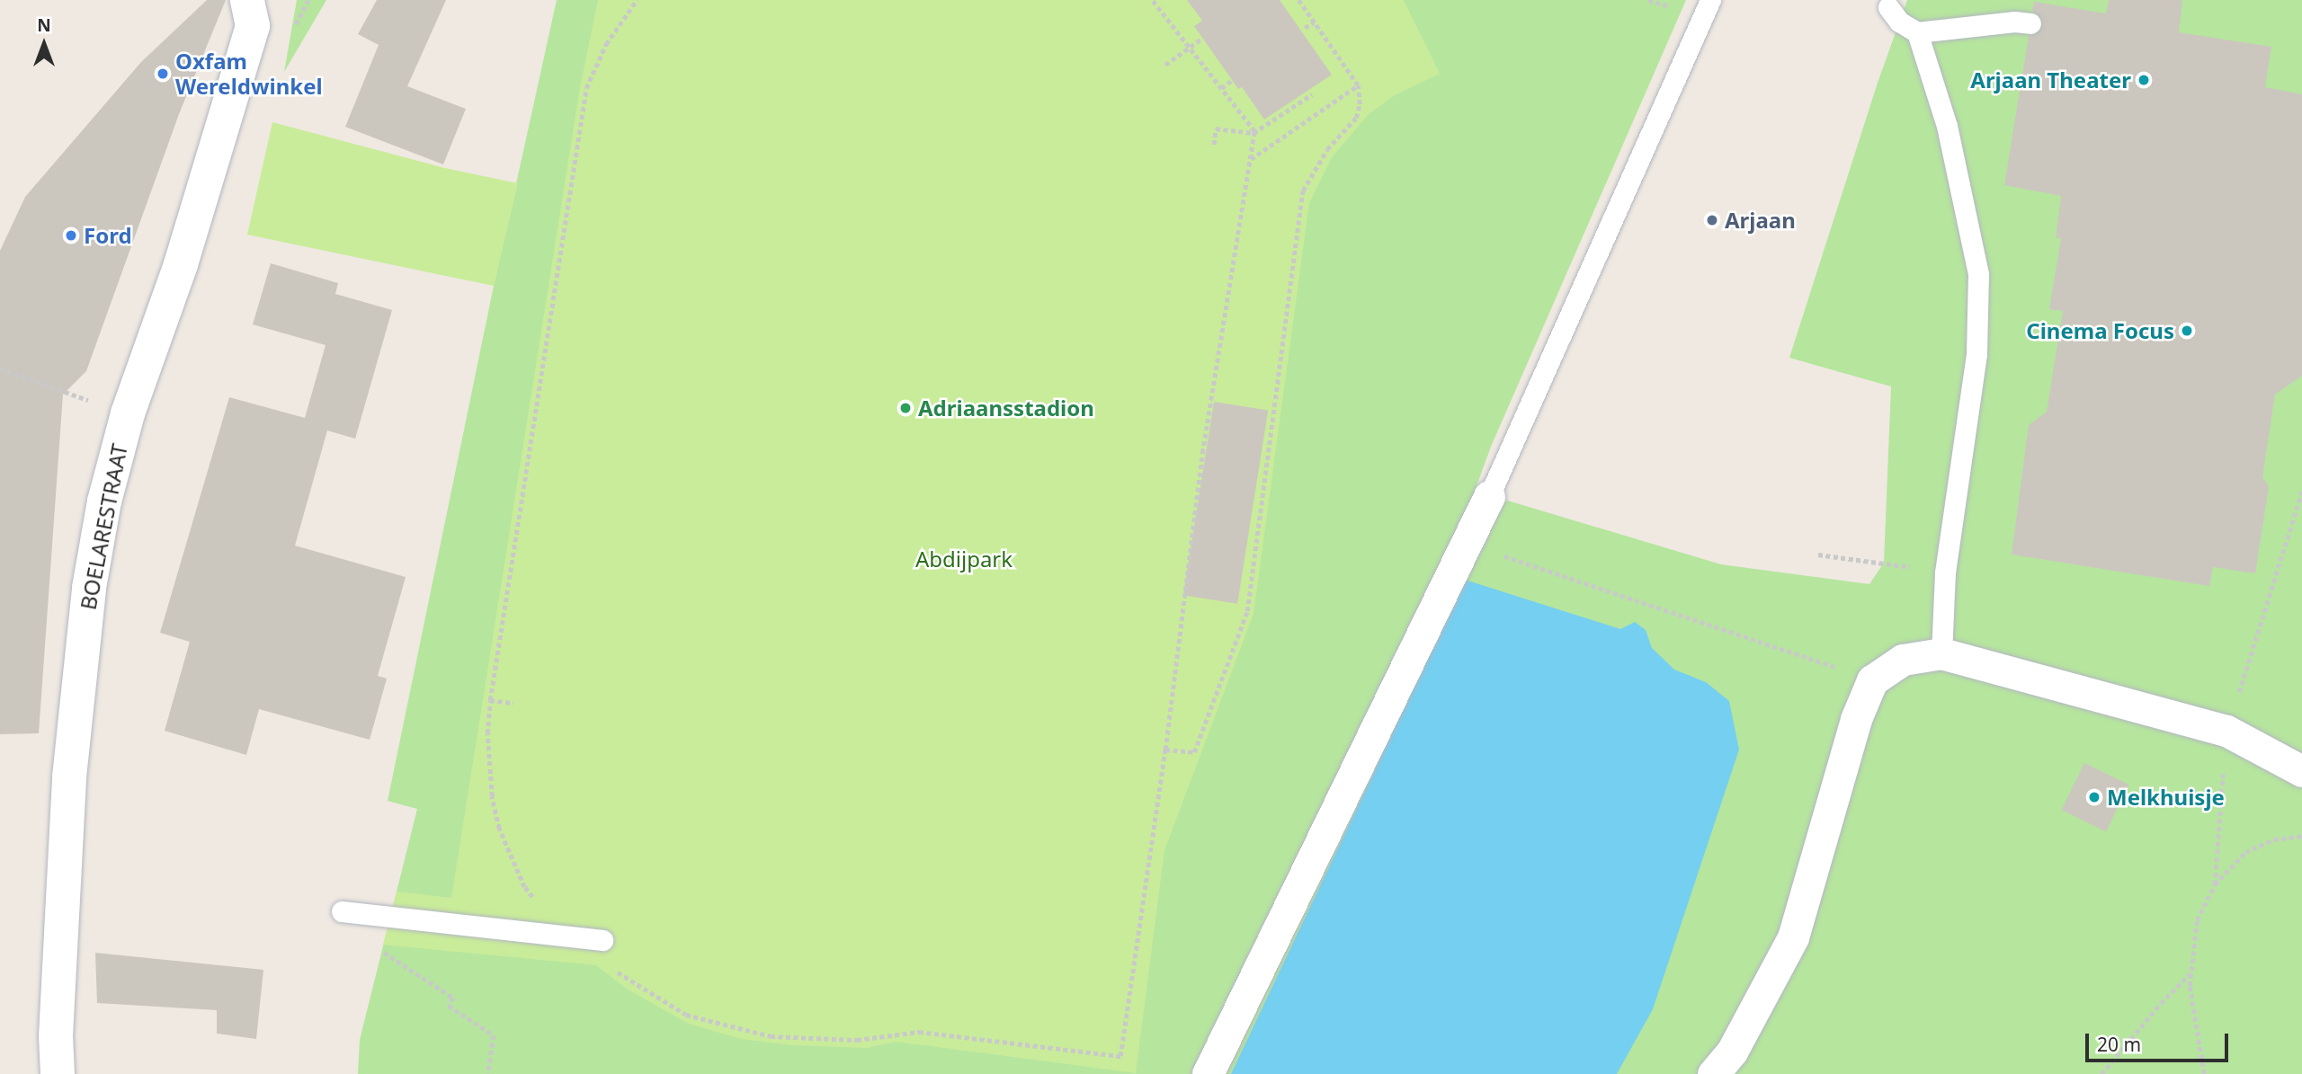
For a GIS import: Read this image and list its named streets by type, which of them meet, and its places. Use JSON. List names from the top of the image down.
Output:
{
  "streets": {
    "street": ["BOELARESTRAAT"]
  },
  "parks": ["Abdijpark"],
  "places": [
    "Oxfam Wereldwinkel",
    "Arjaan Theater",
    "Arjaan",
    "Ford",
    "Cinema Focus",
    "Adriaansstadion",
    "Melkhuisje"
  ],
  "scale_bar": "20 m",
  "north": "top"
}
